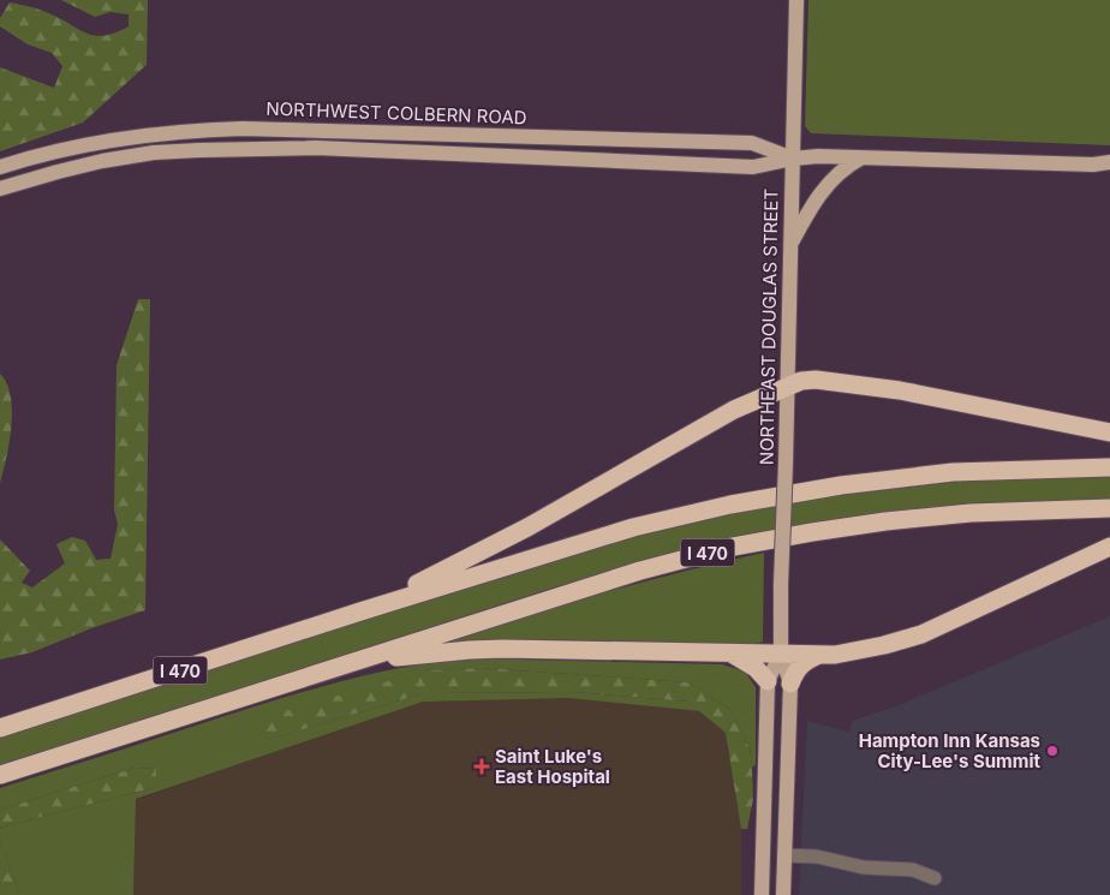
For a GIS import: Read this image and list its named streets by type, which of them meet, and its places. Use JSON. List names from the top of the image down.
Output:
{
  "streets": {
    "highway": ["I 470"],
    "main road": ["NORTHWEST COLBERN ROAD", "NORTHEAST DOUGLAS STREET"]
  },
  "crossings": [
    ["NORTHWEST COLBERN ROAD", "NORTHEAST DOUGLAS STREET"]
  ],
  "places": {
    "other": ["Hampton Inn Kansas City-Lee's Summit"],
    "health": ["Saint Luke's East Hospital"]
  }
}
